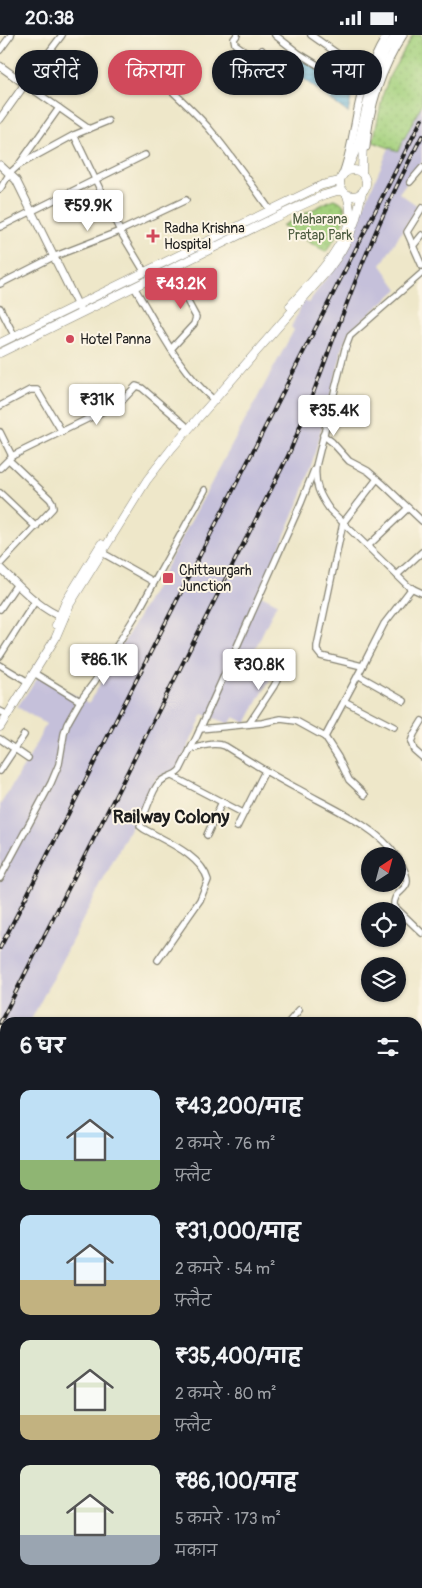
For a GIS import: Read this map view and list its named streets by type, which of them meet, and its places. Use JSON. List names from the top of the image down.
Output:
{
  "districts": ["Railway Colony"],
  "parks": ["Maharana Pratap Park"],
  "places": {
    "health": ["Radha Krishna Hospital"],
    "other": ["Hotel Panna"],
    "transit": ["Chittaurgarh Junction"]
  },
  "north": "top right",
  "page": {
    "status": "20:38",
    "chip": [
      "खरीदें",
      "किराया",
      "फ़िल्टर",
      "नया"
    ],
    "price": [
      "₹59.9K",
      "₹43.2K",
      "₹31K",
      "₹35.4K",
      "₹86.1K",
      "₹30.8K"
    ],
    "heading": "6 घर",
    "list": [
      {
        "name": "₹43,200/माह",
        "note": "2 कमरे · 76 m² · फ़्लैट"
      },
      {
        "name": "₹31,000/माह",
        "note": "2 कमरे · 54 m² · फ़्लैट"
      },
      {
        "name": "₹35,400/माह",
        "note": "2 कमरे · 80 m² · फ़्लैट"
      },
      {
        "name": "₹86,100/माह",
        "note": "5 कमरे · 173 m² · मकान"
      }
    ]
  }
}
